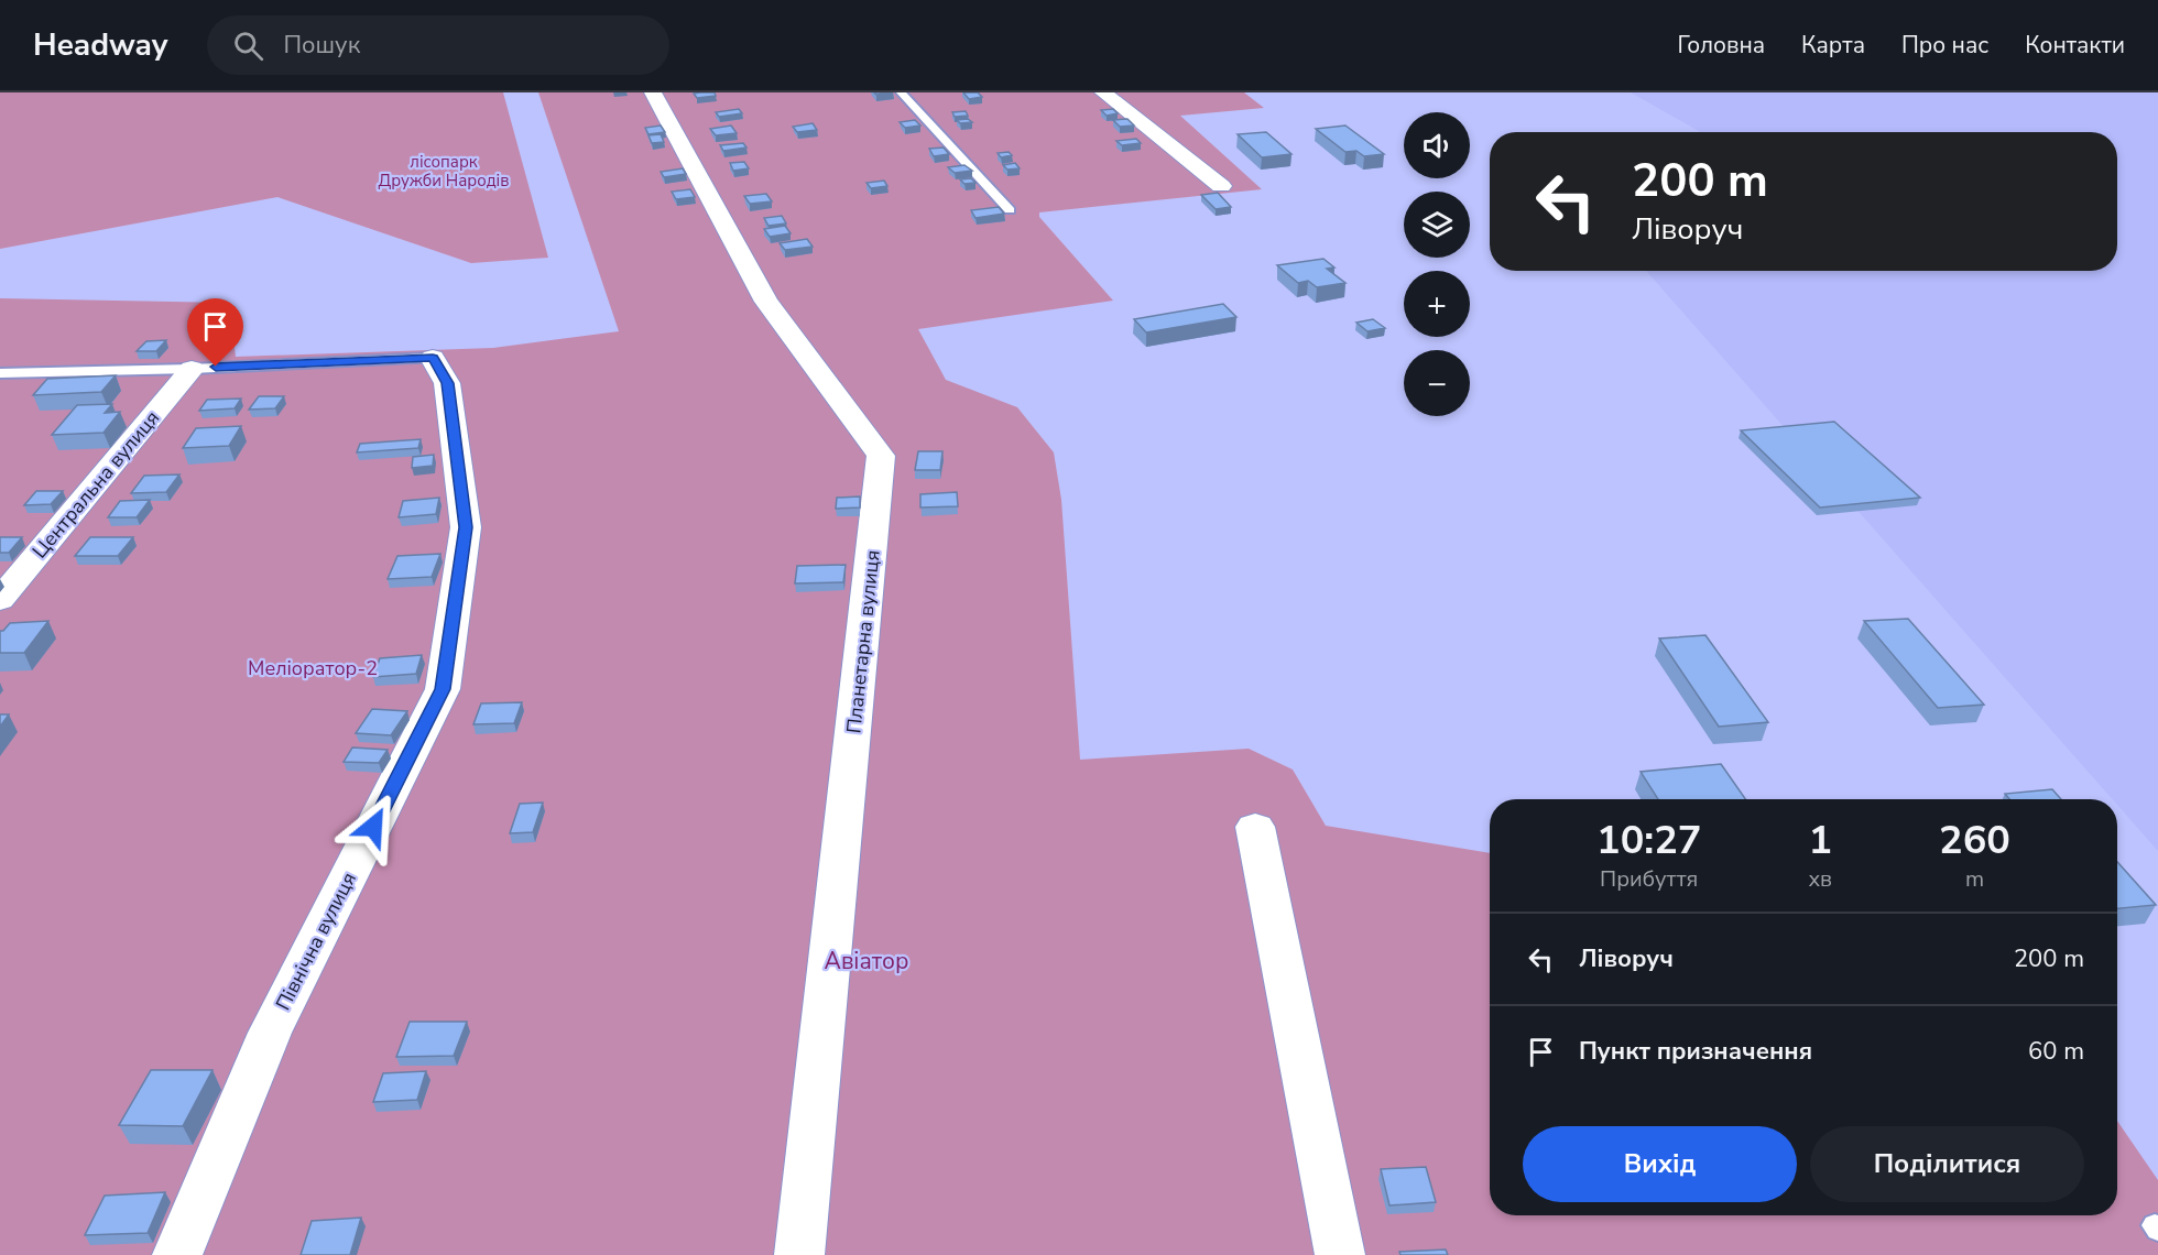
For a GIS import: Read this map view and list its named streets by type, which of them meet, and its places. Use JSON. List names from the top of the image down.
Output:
{
  "streets": {
    "street": ["Центральна вулиця", "Планетарна вулиця", "Північна вулиця"]
  },
  "parks": ["лісопарк Дружби Народів", "Меліоратор-2", "Авіатор"],
  "page": {
    "header": "Headway",
    "search": "Пошук",
    "nav": [
      "Головна",
      "Карта",
      "Про нас",
      "Контакти"
    ],
    "map_buttons": ["+", "−"],
    "turn": ["200 m", "Ліворуч"],
    "eta": [
      "10:27",
      "Прибуття",
      "1",
      "хв",
      "260",
      "m"
    ],
    "list": [
      {
        "name": "Ліворуч",
        "value": "200 m"
      },
      {
        "name": "Пункт призначення",
        "value": "60 m"
      }
    ],
    "buttons": ["Вихід", "Поділитися"]
  }
}
